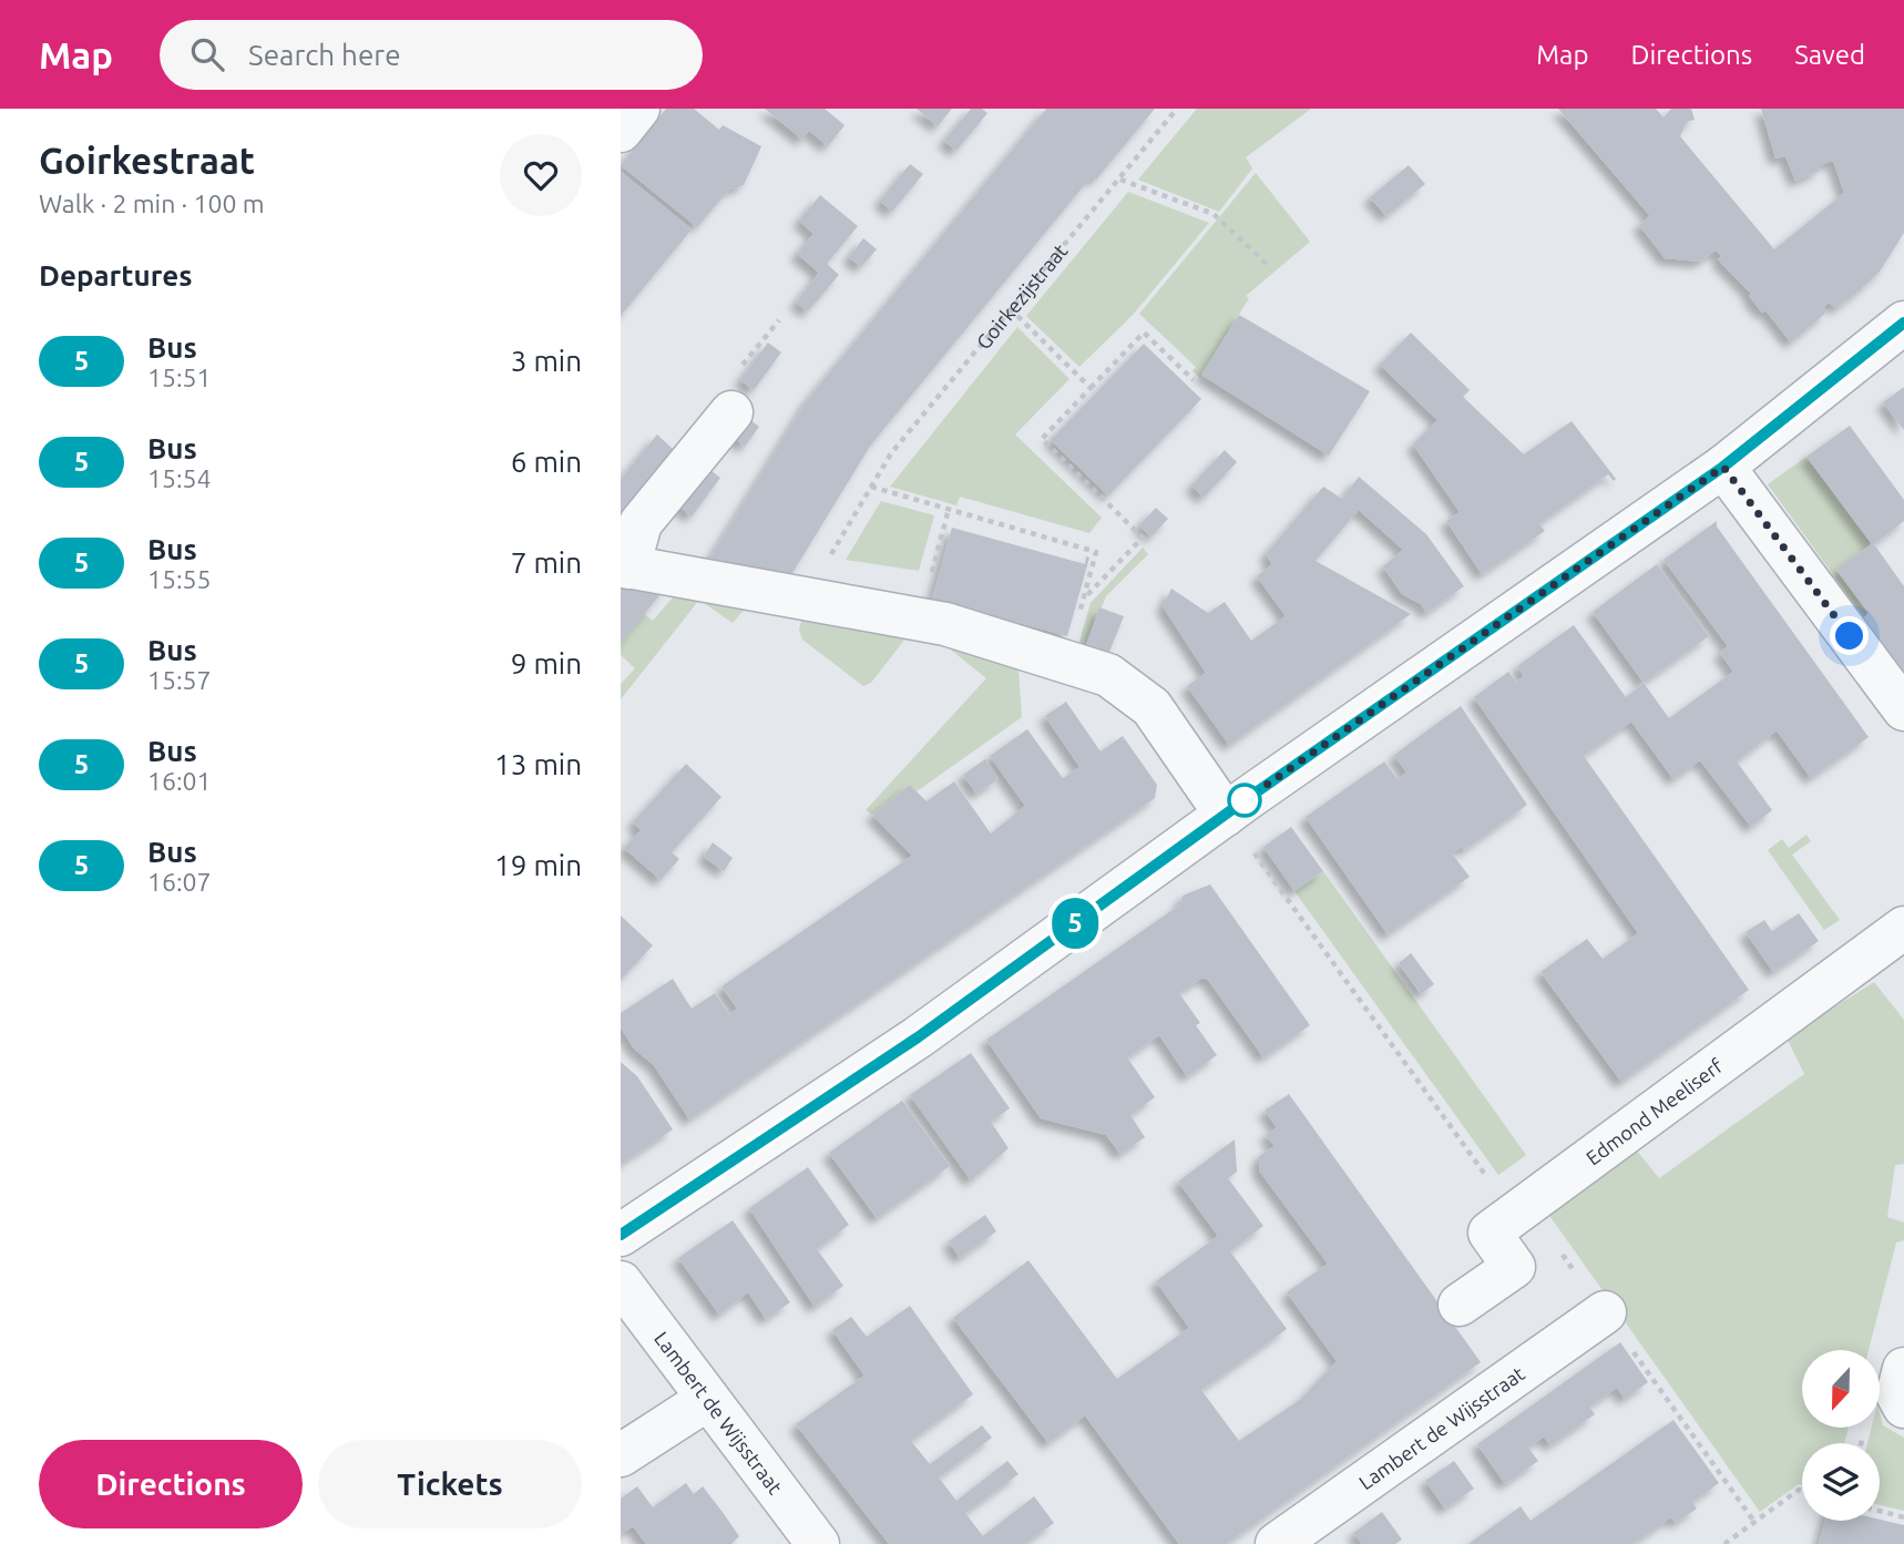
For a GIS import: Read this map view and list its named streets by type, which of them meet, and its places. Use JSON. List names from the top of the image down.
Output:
{
  "streets": {
    "street": ["Edmond Meeliserf", "Lambert de Wijsstraat"],
    "path": ["Goirkezijstraat"]
  },
  "lines": ["bus line 5"],
  "north": "bottom",
  "page": {
    "header": "Map",
    "search": "Search here",
    "nav": ["Map", "Directions", "Saved"],
    "heading": [
      ["Goirkestraat", "Walk · 2 min · 100 m"],
      "Departures"
    ],
    "on_map": "5",
    "list": [
      {
        "mark": "5",
        "name": "Bus",
        "note": "15:51",
        "value": "3 min"
      },
      {
        "mark": "5",
        "name": "Bus",
        "note": "15:54",
        "value": "6 min"
      },
      {
        "mark": "5",
        "name": "Bus",
        "note": "15:55",
        "value": "7 min"
      },
      {
        "mark": "5",
        "name": "Bus",
        "note": "15:57",
        "value": "9 min"
      },
      {
        "mark": "5",
        "name": "Bus",
        "note": "16:01",
        "value": "13 min"
      },
      {
        "mark": "5",
        "name": "Bus",
        "note": "16:07",
        "value": "19 min"
      }
    ],
    "buttons": ["Directions", "Tickets"]
  }
}
